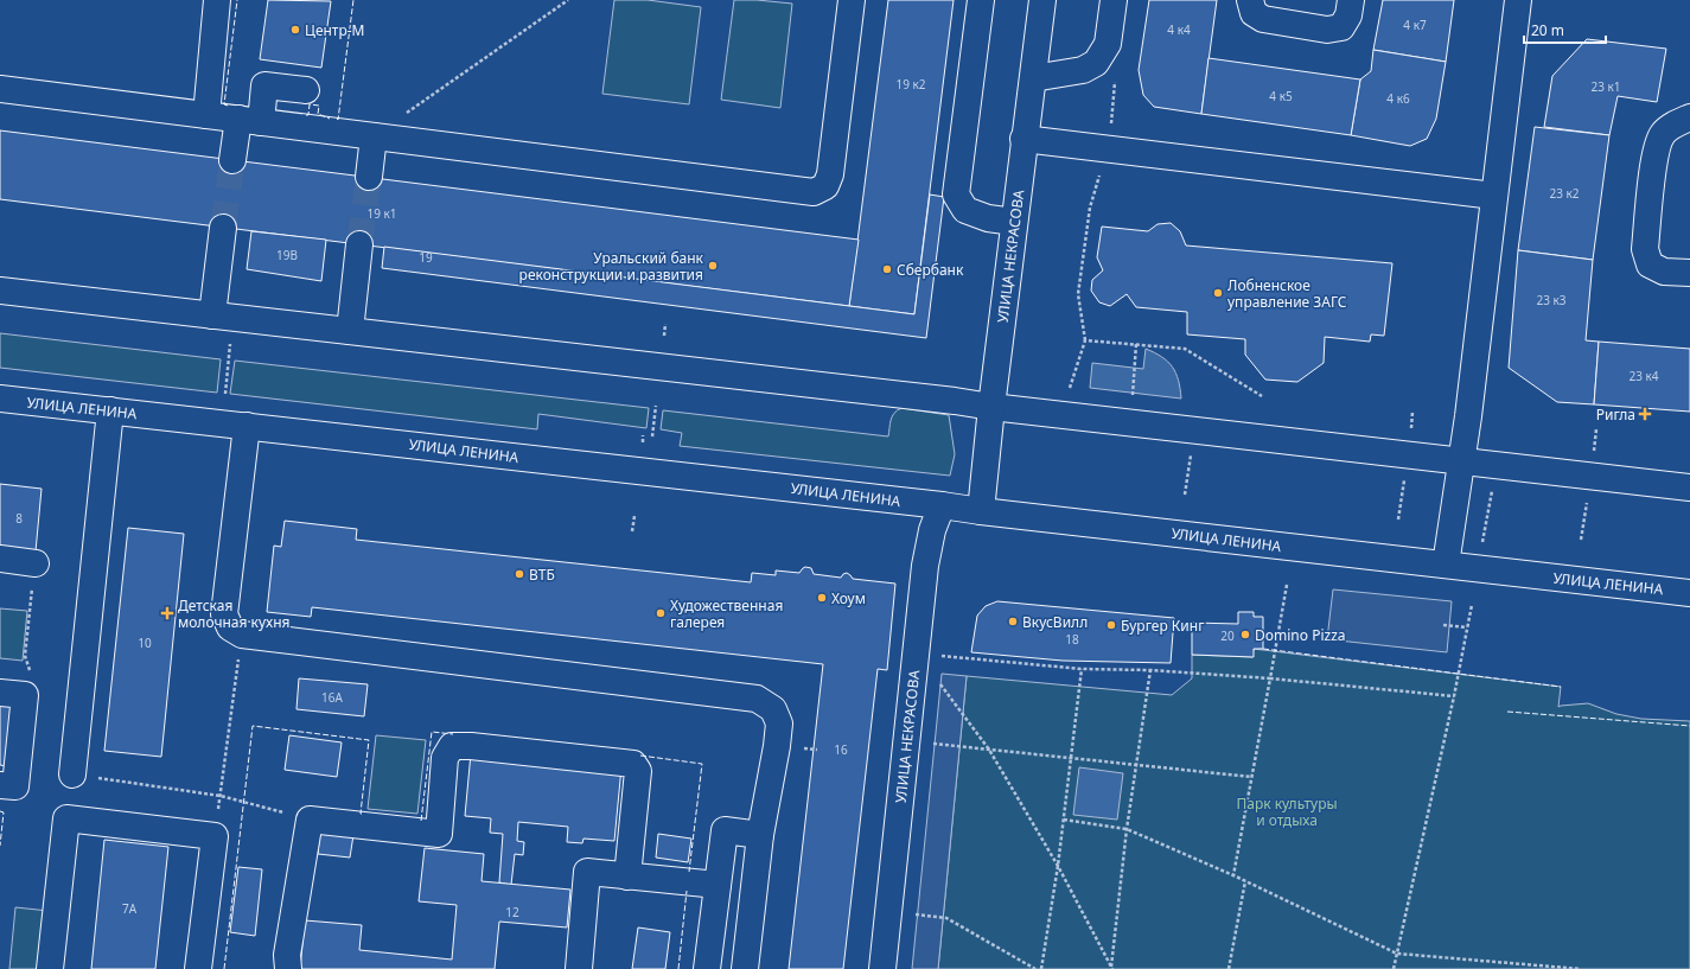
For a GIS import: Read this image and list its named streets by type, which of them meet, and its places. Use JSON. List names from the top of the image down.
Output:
{
  "streets": {
    "street": ["УЛИЦА НЕКРАСОВА", "УЛИЦА ЛЕНИНА"]
  },
  "crossings": [
    ["УЛИЦА НЕКРАСОВА", "УЛИЦА ЛЕНИНА"]
  ],
  "parks": ["Парк культуры и отдыха"],
  "places": {
    "other": [
      "Центр-М",
      "Уральский банк реконструкции и развития",
      "Сбербанк",
      "Лобненское управление ЗАГС",
      "ВТБ",
      "Хоум",
      "Художественная галерея",
      "ВкусВилл",
      "Бургер Кинг",
      "Domino Pizza"
    ],
    "health": ["Ригла", "Детская молочная кухня"]
  },
  "house_numbers": [
    "4 к7",
    "4 к4",
    "19 к2",
    "23 к1",
    "4 к5",
    "4 к6",
    "23 к2",
    "19 к1",
    "19В",
    "19",
    "23 к3",
    "23 к4",
    "8",
    "20",
    "18",
    "10",
    "16А",
    "16",
    "7А",
    "12"
  ],
  "scale_bar": "20 m"
}
